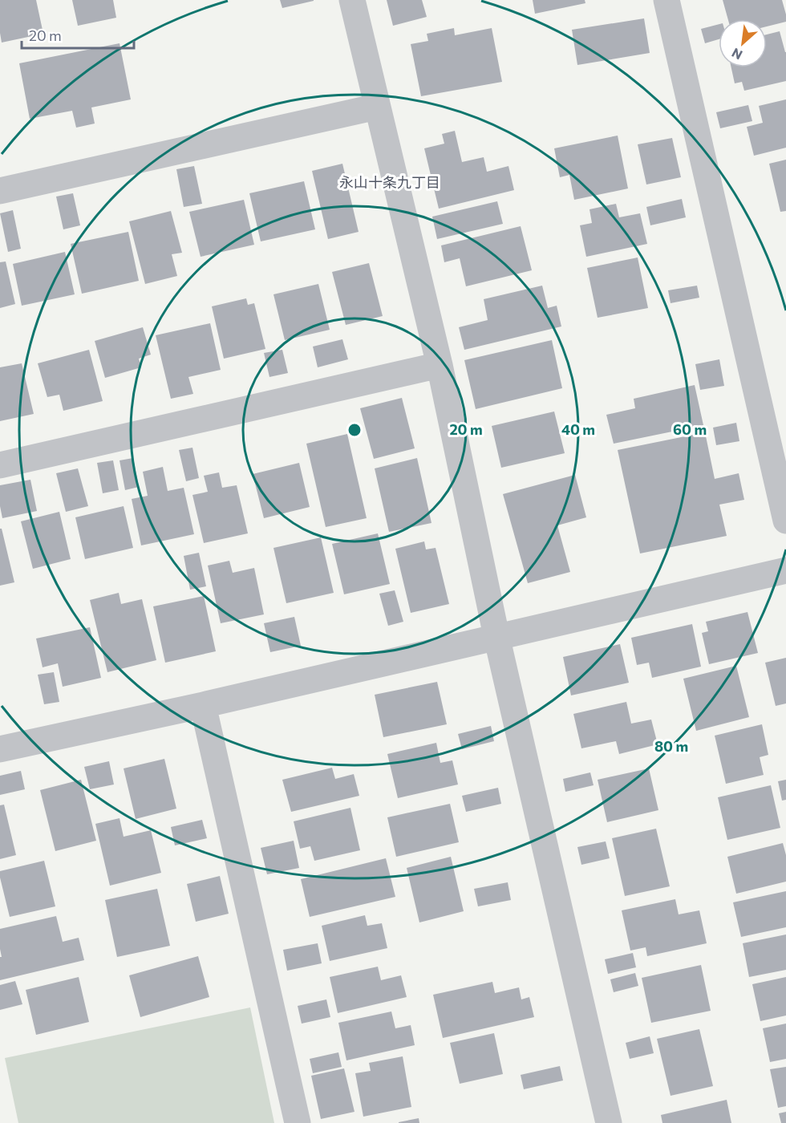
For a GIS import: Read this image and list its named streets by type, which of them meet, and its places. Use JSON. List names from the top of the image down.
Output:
{
  "districts": ["永山十条九丁目"],
  "scale_bar": "20 m",
  "north": "bottom left",
  "rings": [
    "20 m",
    "40 m",
    "60 m",
    "80 m"
  ]
}
